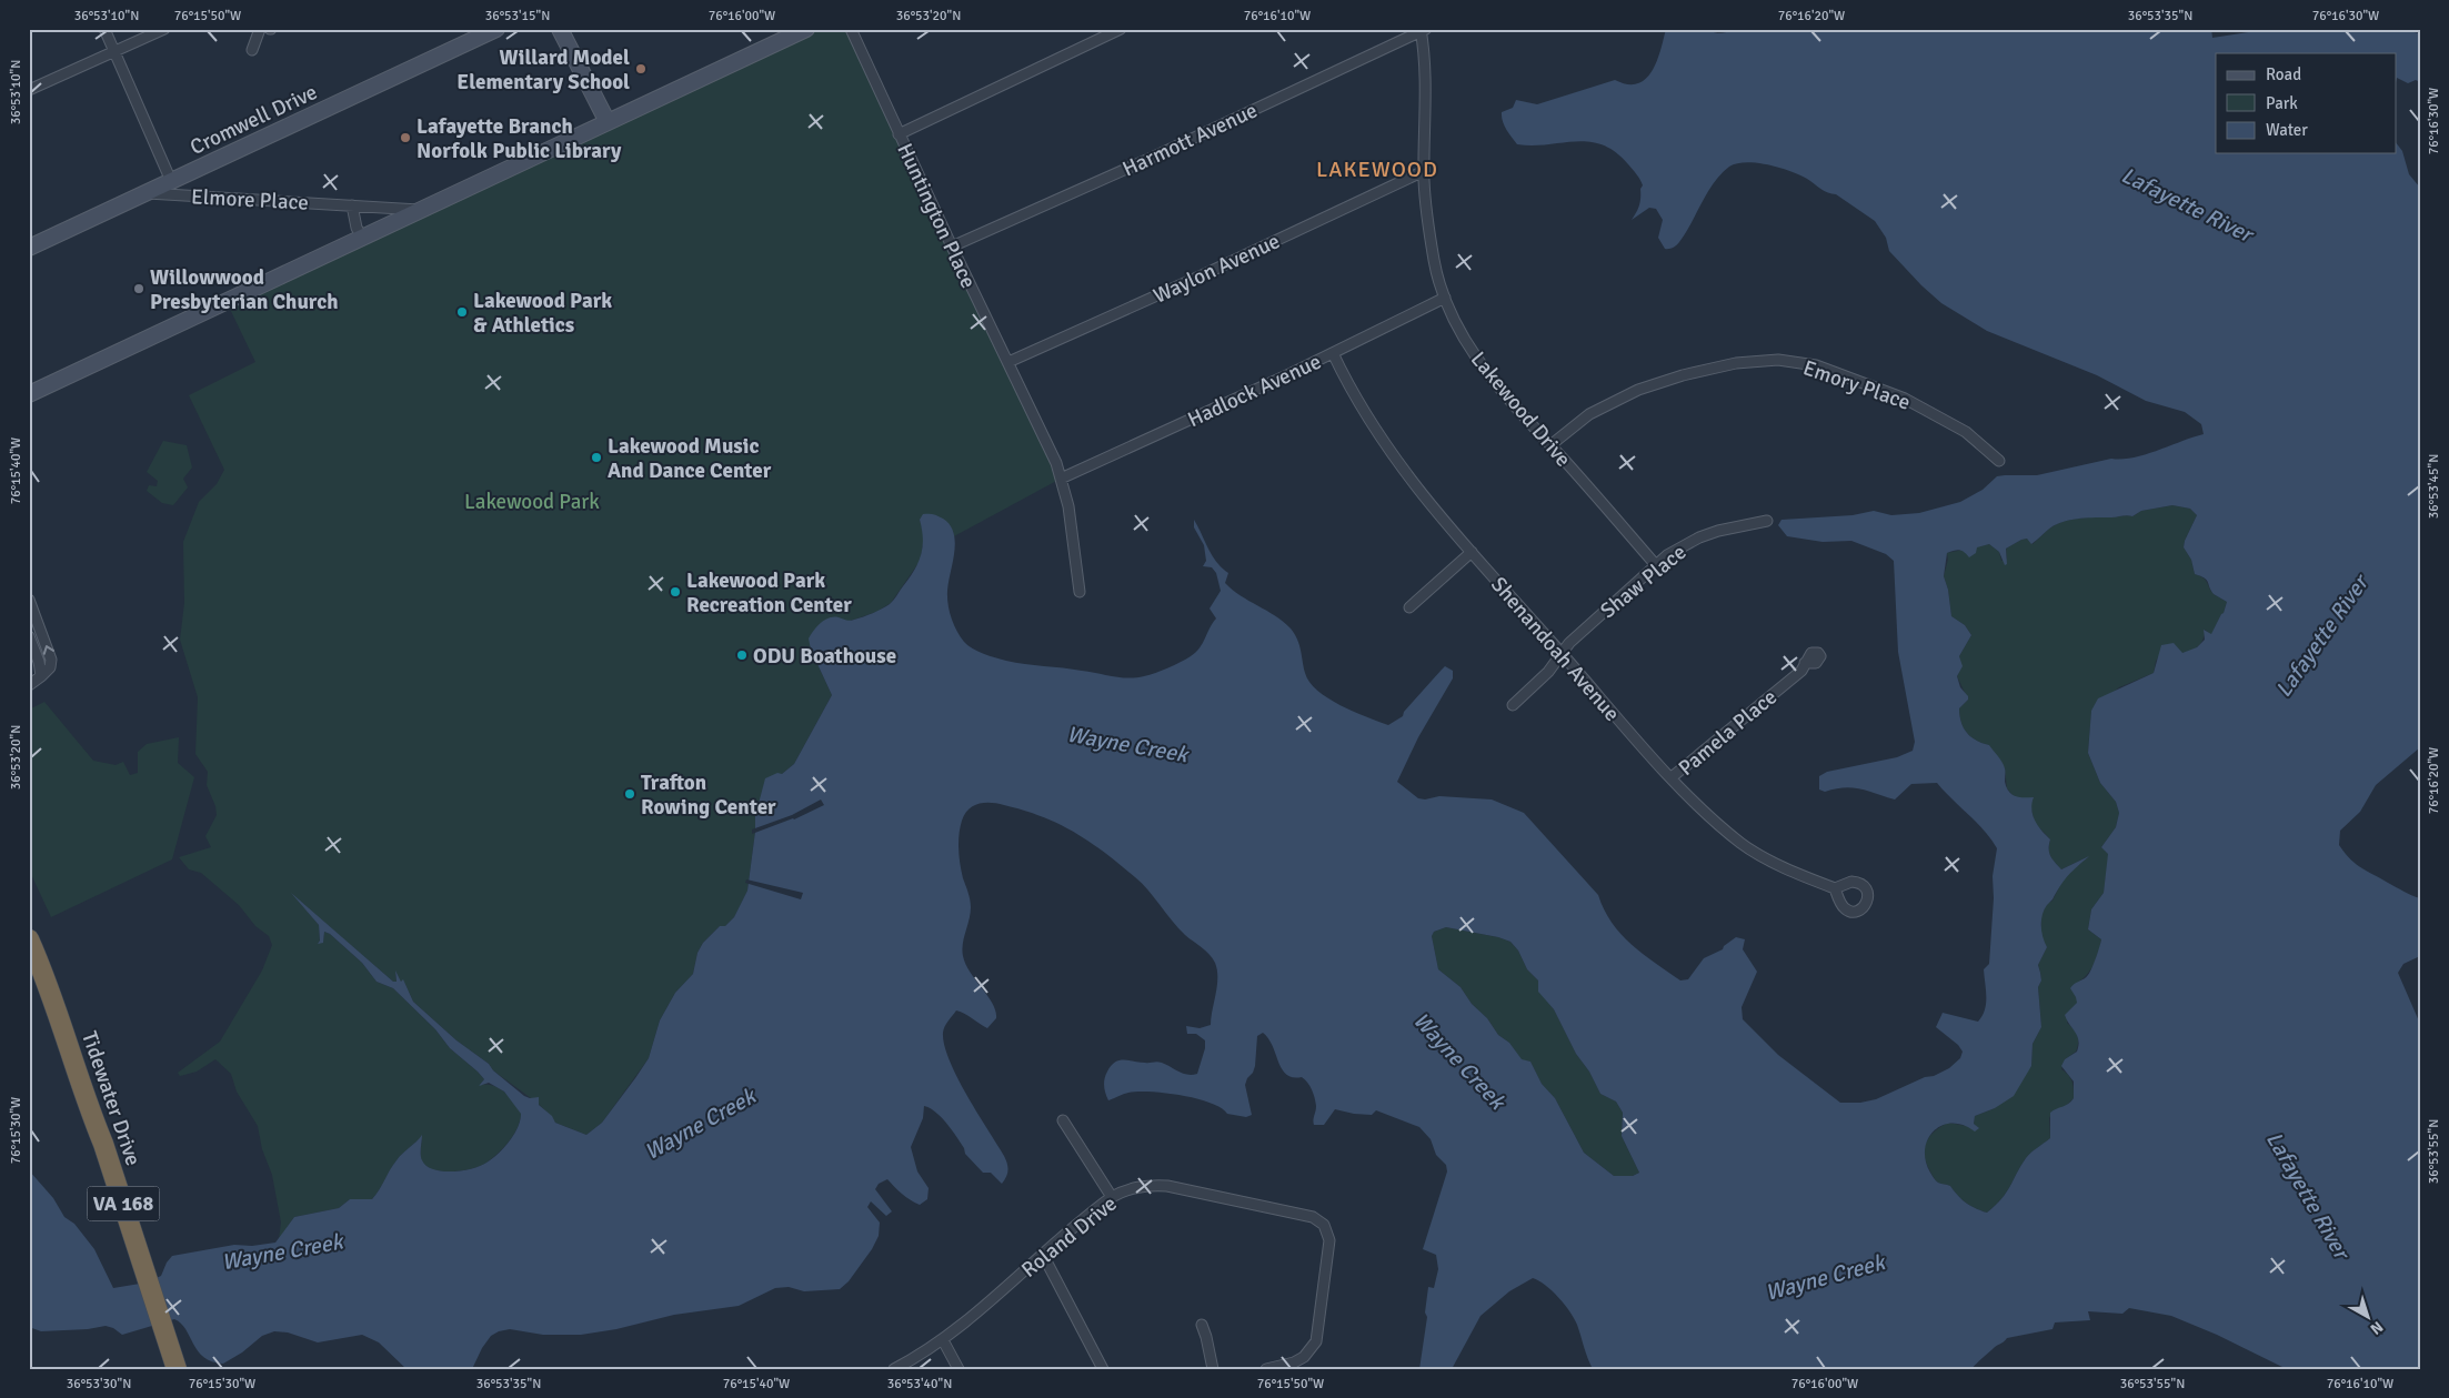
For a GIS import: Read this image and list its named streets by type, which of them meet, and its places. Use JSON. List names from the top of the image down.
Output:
{
  "streets": {
    "highway": ["Tidewater Drive", "VA 168"],
    "street": [
      "Cromwell Drive",
      "Harmott Avenue",
      "Elmore Place",
      "Huntington Place",
      "Waylon Avenue",
      "Emory Place",
      "Hadlock Avenue",
      "Lakewood Drive",
      "Shaw Place",
      "Shenandoah Avenue",
      "Pamela Place",
      "Roland Drive"
    ]
  },
  "crossings": [
    ["Cromwell Drive", "Elmore Place"],
    ["Harmott Avenue", "Huntington Place"],
    ["Harmott Avenue", "Lakewood Drive"],
    ["Huntington Place", "Waylon Avenue"],
    ["Huntington Place", "Hadlock Avenue"],
    ["Waylon Avenue", "Lakewood Drive"],
    ["Emory Place", "Lakewood Drive"],
    ["Hadlock Avenue", "Lakewood Drive"],
    ["Hadlock Avenue", "Shenandoah Avenue"],
    ["Lakewood Drive", "Shaw Place"],
    ["Shaw Place", "Shenandoah Avenue"],
    ["Shenandoah Avenue", "Pamela Place"]
  ],
  "districts": ["LAKEWOOD"],
  "water": ["Lafayette River", "Wayne Creek"],
  "parks": ["Lakewood Park"],
  "places": [
    "Willard Model Elementary School",
    "Lafayette Branch Norfolk Public Library",
    "Willowwood Presbyterian Church",
    "Lakewood Park & Athletics",
    "Lakewood Music And Dance Center",
    "Lakewood Park Recreation Center",
    "ODU Boathouse",
    "Trafton Rowing Center"
  ],
  "legend": ["Road", "Park", "Water"],
  "north": "bottom right",
  "coordinates": [
    "36°53'10\"N",
    "76°15'50\"W",
    "36°53'15\"N",
    "76°16'00\"W",
    "36°53'20\"N",
    "76°16'10\"W",
    "76°16'20\"W",
    "36°53'35\"N",
    "76°16'30\"W",
    "76°15'40\"W",
    "36°53'45\"N",
    "76°15'30\"W",
    "36°53'55\"N",
    "36°53'30\"N",
    "36°53'40\"N"
  ]
}
